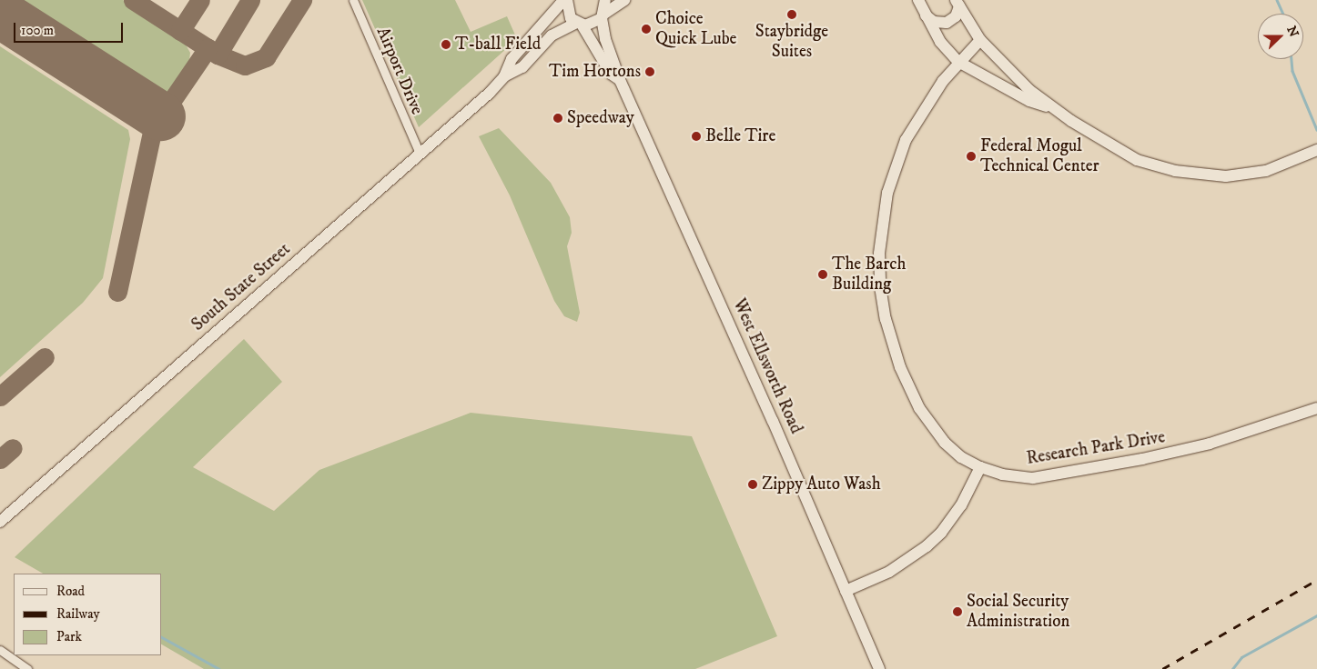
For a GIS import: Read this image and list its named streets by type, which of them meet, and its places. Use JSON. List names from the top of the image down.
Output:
{
  "streets": {
    "main road": ["South State Street", "West Ellsworth Road", "Research Park Drive"],
    "street": ["Airport Drive"]
  },
  "crossings": [
    ["Airport Drive", "South State Street"],
    ["South State Street", "West Ellsworth Road"]
  ],
  "places": [
    "Staybridge Suites",
    "Choice Quick Lube",
    "T-ball Field",
    "Tim Hortons",
    "Speedway",
    "Belle Tire",
    "Federal Mogul Technical Center",
    "The Barch Building",
    "Zippy Auto Wash",
    "Social Security Administration"
  ],
  "legend": ["Road", "Railway", "Park"],
  "scale_bar": "100 m",
  "north": "right"
}
